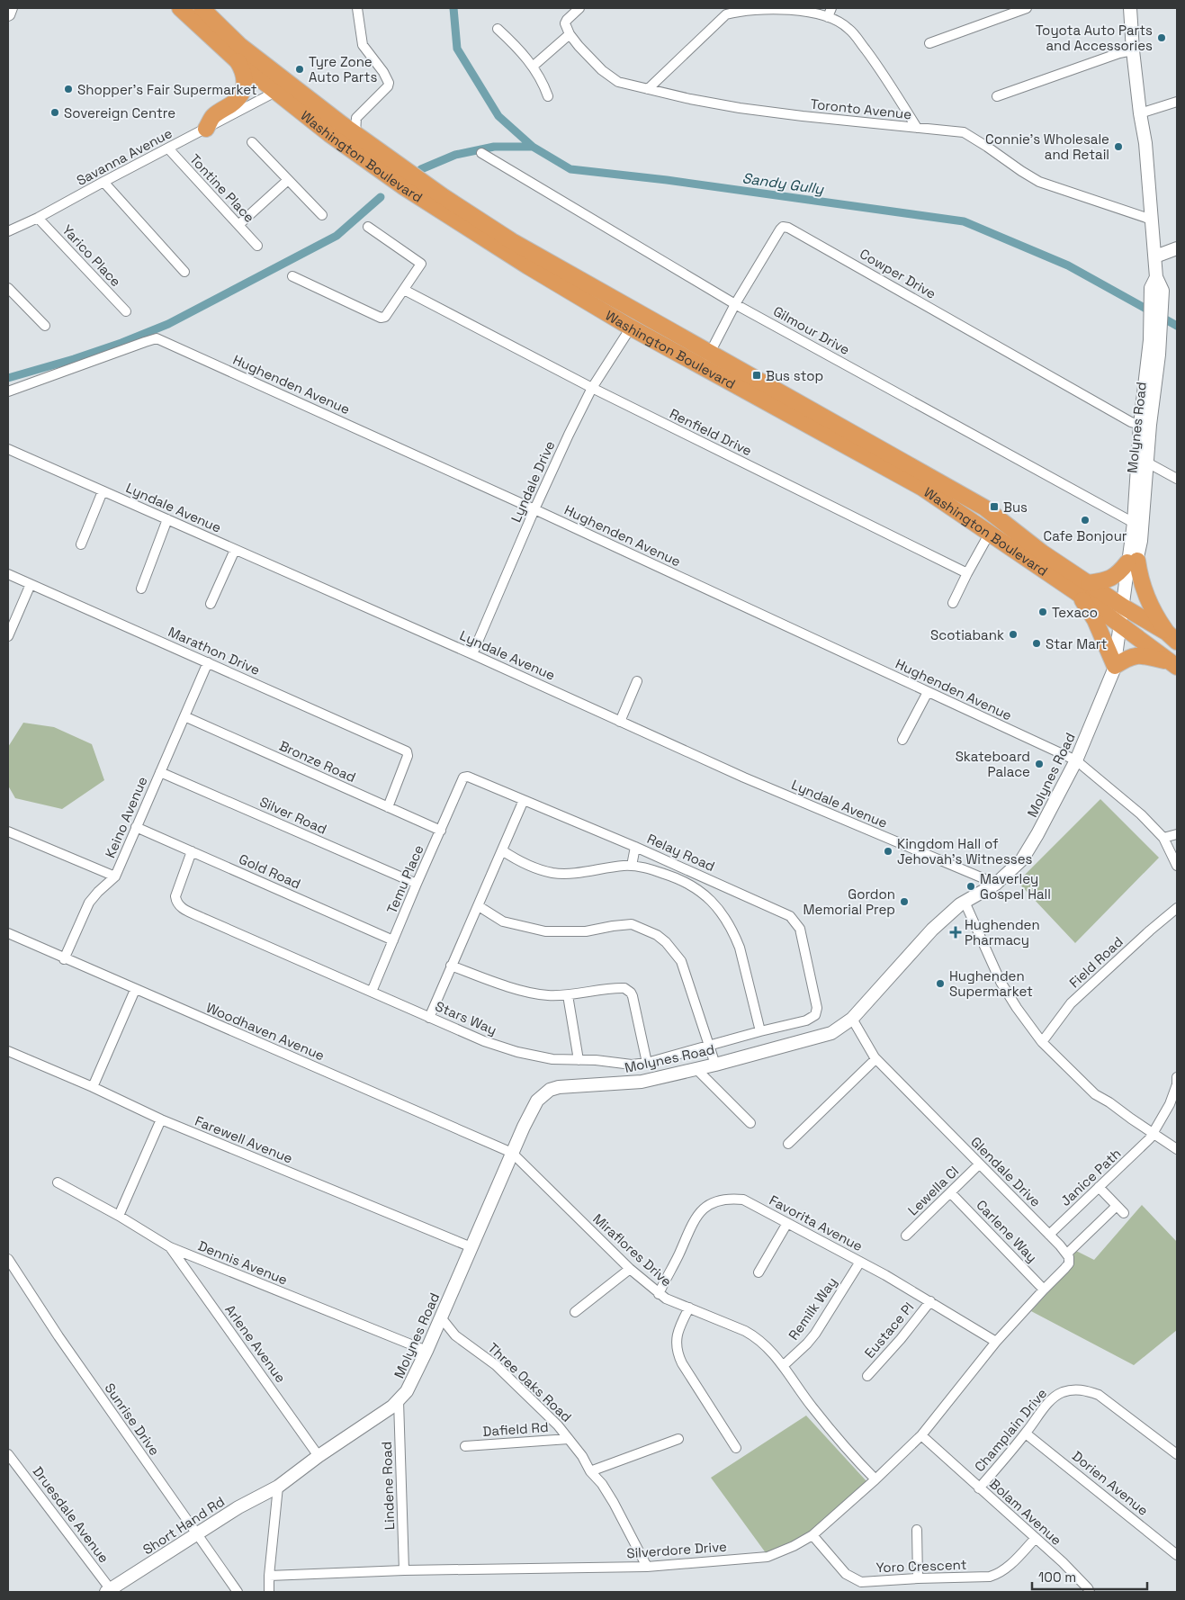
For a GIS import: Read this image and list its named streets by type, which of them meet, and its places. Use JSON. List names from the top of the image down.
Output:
{
  "streets": {
    "highway": ["Washington Boulevard"],
    "main road": ["Molynes Road", "Short Hand Rd"],
    "street": [
      "Toronto Avenue",
      "Savanna Avenue",
      "Tontine Place",
      "Yarico Place",
      "Cowper Drive",
      "Gilmour Drive",
      "Hughenden Avenue",
      "Renfield Drive",
      "Lyndale Drive",
      "Lyndale Avenue",
      "Marathon Drive",
      "Bronze Road",
      "Silver Road",
      "Keino Avenue",
      "Relay Road",
      "Gold Road",
      "Temu Place",
      "Field Road",
      "Stars Way",
      "Woodhaven Avenue",
      "Farewell Avenue",
      "Glendale Drive",
      "Janice Path",
      "Lewella Cl",
      "Favorita Avenue",
      "Carlene Way",
      "Miraflores Drive",
      "Dennis Avenue",
      "Remilk Way",
      "Eustace Pl",
      "Arlene Avenue",
      "Three Oaks Road",
      "Sunrise Drive",
      "Dafield Rd",
      "Champlain Drive",
      "Dorien Avenue",
      "Lindene Road",
      "Bolam Avenue",
      "Druesdale Avenue",
      "Silverdore Drive",
      "Yoro Crescent"
    ]
  },
  "crossings": [
    ["Toronto Avenue", "Molynes Road"],
    ["Washington Boulevard", "Savanna Avenue"],
    ["Washington Boulevard", "Cowper Drive"],
    ["Washington Boulevard", "Molynes Road"],
    ["Washington Boulevard", "Lyndale Drive"],
    ["Savanna Avenue", "Tontine Place"],
    ["Savanna Avenue", "Yarico Place"],
    ["Cowper Drive", "Gilmour Drive"],
    ["Cowper Drive", "Molynes Road"],
    ["Gilmour Drive", "Molynes Road"],
    ["Hughenden Avenue", "Molynes Road"],
    ["Hughenden Avenue", "Lyndale Drive"],
    ["Molynes Road", "Lyndale Avenue"],
    ["Molynes Road", "Woodhaven Avenue"],
    ["Molynes Road", "Farewell Avenue"],
    ["Molynes Road", "Glendale Drive"],
    ["Molynes Road", "Miraflores Drive"],
    ["Molynes Road", "Dennis Avenue"],
    ["Molynes Road", "Arlene Avenue"],
    ["Molynes Road", "Three Oaks Road"],
    ["Molynes Road", "Lindene Road"],
    ["Molynes Road", "Short Hand Rd"],
    ["Renfield Drive", "Lyndale Drive"],
    ["Lyndale Drive", "Lyndale Avenue"],
    ["Marathon Drive", "Bronze Road"],
    ["Marathon Drive", "Keino Avenue"],
    ["Bronze Road", "Keino Avenue"],
    ["Bronze Road", "Temu Place"],
    ["Silver Road", "Keino Avenue"],
    ["Silver Road", "Temu Place"],
    ["Keino Avenue", "Gold Road"],
    ["Relay Road", "Temu Place"],
    ["Relay Road", "Stars Way"],
    ["Gold Road", "Temu Place"],
    ["Gold Road", "Stars Way"],
    ["Temu Place", "Stars Way"],
    ["Woodhaven Avenue", "Miraflores Drive"],
    ["Glendale Drive", "Janice Path"],
    ["Glendale Drive", "Lewella Cl"],
    ["Lewella Cl", "Carlene Way"],
    ["Favorita Avenue", "Miraflores Drive"],
    ["Favorita Avenue", "Remilk Way"],
    ["Favorita Avenue", "Eustace Pl"],
    ["Favorita Avenue", "Silverdore Drive"],
    ["Miraflores Drive", "Remilk Way"],
    ["Miraflores Drive", "Silverdore Drive"],
    ["Dennis Avenue", "Arlene Avenue"],
    ["Three Oaks Road", "Dafield Rd"],
    ["Three Oaks Road", "Silverdore Drive"],
    ["Sunrise Drive", "Short Hand Rd"],
    ["Champlain Drive", "Dorien Avenue"],
    ["Champlain Drive", "Bolam Avenue"],
    ["Lindene Road", "Silverdore Drive"],
    ["Bolam Avenue", "Silverdore Drive"],
    ["Bolam Avenue", "Yoro Crescent"],
    ["Druesdale Avenue", "Short Hand Rd"],
    ["Silverdore Drive", "Yoro Crescent"]
  ],
  "water": ["Sandy Gully"],
  "places": {
    "other": [
      "Toyota Auto Parts and Accessories",
      "Tyre Zone Auto Parts",
      "Shopper's Fair Supermarket",
      "Sovereign Centre",
      "Connie's Wholesale and Retail",
      "Cafe Bonjour",
      "Texaco",
      "Scotiabank",
      "Star Mart",
      "Skateboard Palace",
      "Kingdom Hall of Jehovah's Witnesses",
      "Maverley Gospel Hall",
      "Gordon Memorial Prep",
      "Hughenden Supermarket"
    ],
    "transit": ["Bus stop", "Bus"],
    "health": ["Hughenden Pharmacy"]
  },
  "scale_bar": "100 m"
}
